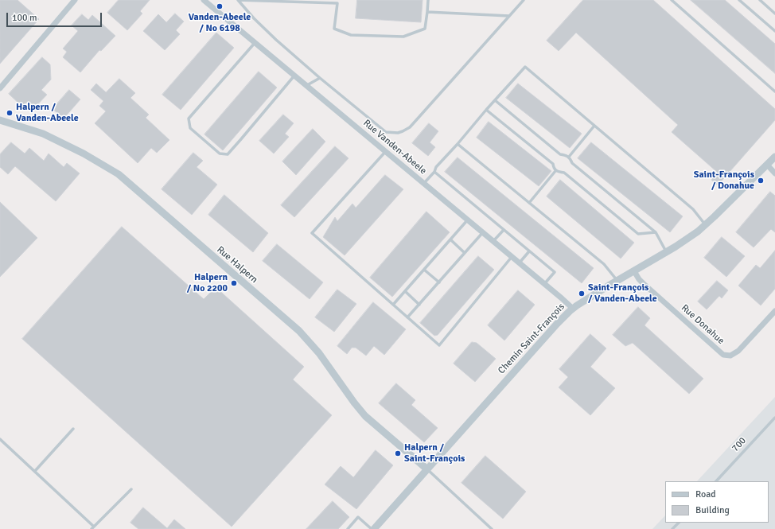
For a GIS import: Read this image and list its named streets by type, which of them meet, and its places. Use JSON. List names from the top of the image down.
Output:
{
  "streets": {
    "street": [
      "Rue Vanden-Abeele",
      "Rue Halpern",
      "Rue Donahue",
      "Chemin Saint-François"
    ],
    "lane": ["700"]
  },
  "crossings": [
    ["Rue Vanden-Abeele", "Chemin Saint-François"],
    ["Rue Halpern", "Chemin Saint-François"],
    ["Rue Donahue", "Chemin Saint-François"]
  ],
  "places": [
    "Vanden-Abeele / No 6198",
    "Halpern / Vanden-Abeele",
    "Saint-François / Donahue",
    "Halpern / No 2200",
    "Saint-François / Vanden-Abeele",
    "Halpern / Saint-François"
  ],
  "legend": ["Road", "Building"],
  "scale_bar": "100 m"
}
